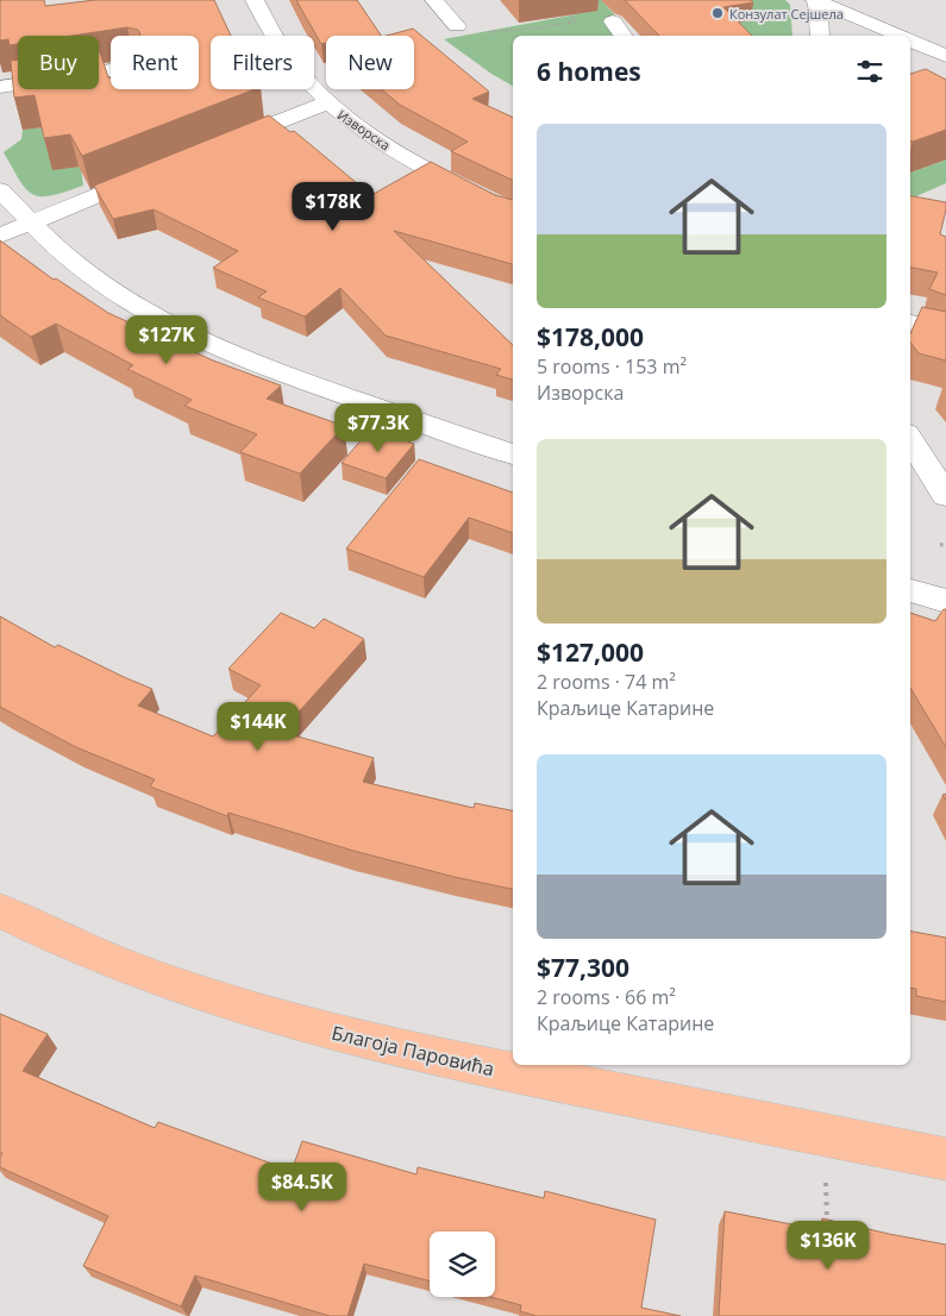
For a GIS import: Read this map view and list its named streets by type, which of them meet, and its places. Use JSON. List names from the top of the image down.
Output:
{
  "streets": {
    "main road": ["Благоја Паровића"],
    "street": ["Изворска"]
  },
  "places": ["Конзулат Сејшела"],
  "page": {
    "chip": [
      "Buy",
      "Rent",
      "Filters",
      "New"
    ],
    "heading": "6 homes",
    "list": [
      {
        "name": "$178,000",
        "note": "5 rooms · 153 m² · Изворска"
      },
      {
        "name": "$127,000",
        "note": "2 rooms · 74 m² · Краљице Катарине"
      },
      {
        "name": "$77,300",
        "note": "2 rooms · 66 m² · Краљице Катарине"
      }
    ],
    "price": [
      "$178K",
      "$127K",
      "$77.3K",
      "$144K",
      "$84.5K",
      "$136K"
    ]
  }
}
